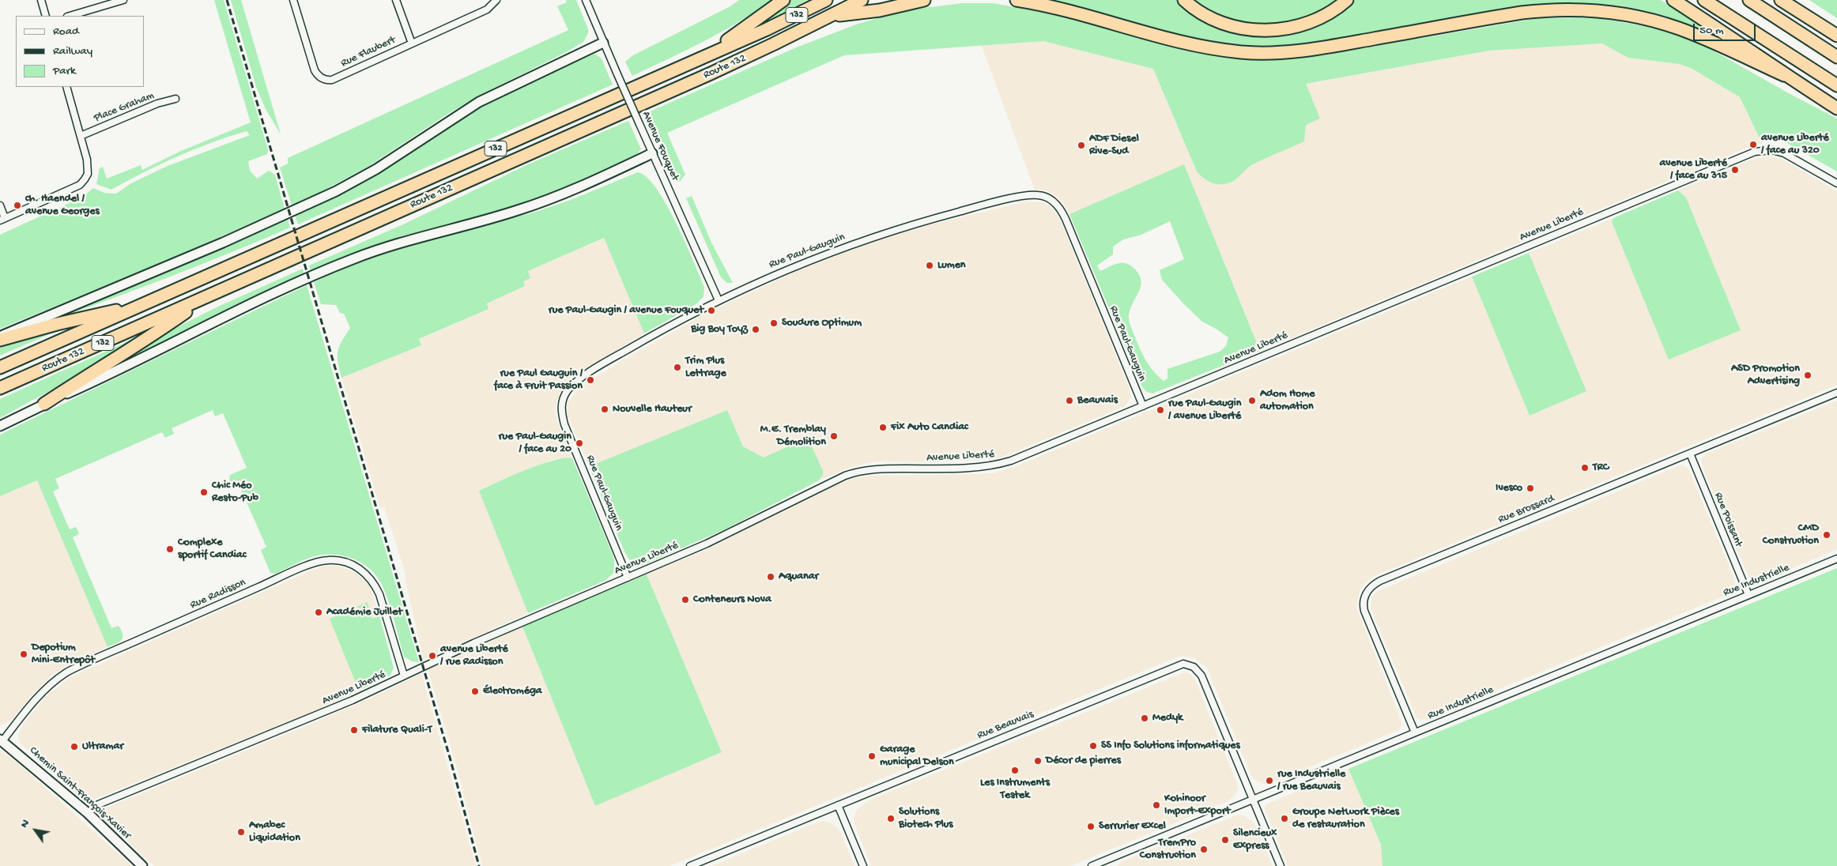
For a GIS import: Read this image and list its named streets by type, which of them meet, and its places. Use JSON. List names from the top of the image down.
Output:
{
  "streets": {
    "highway": ["132", "Route 132"],
    "street": [
      "Rue Flaubert",
      "Place Graham",
      "Avenue Fouquet",
      "Avenue Liberté",
      "Rue Paul-Gauguin",
      "Rue Brossard",
      "Rue Poissant",
      "Rue Industrielle",
      "Rue Radisson",
      "Rue Beauvais",
      "Chemin Saint-François-Xavier"
    ]
  },
  "crossings": [
    ["Avenue Fouquet", "Rue Paul-Gauguin"],
    ["Avenue Liberté", "Rue Paul-Gauguin"],
    ["Avenue Liberté", "Rue Radisson"],
    ["Avenue Liberté", "Chemin Saint-François-Xavier"],
    ["Rue Brossard", "Rue Poissant"],
    ["Rue Brossard", "Rue Industrielle"],
    ["Rue Poissant", "Rue Industrielle"],
    ["Rue Industrielle", "Rue Beauvais"],
    ["Rue Radisson", "Chemin Saint-François-Xavier"]
  ],
  "places": [
    "avenue Liberté / face au 320",
    "ADF Diesel Rive-Sud",
    "avenue Liberté / face au 315",
    "ch. Haendel / avenue Georges",
    "Lumen",
    "rue Paul-Gaugin / avenue Fouquet",
    "Soudure Optimum",
    "Big Boy Toyz",
    "Trim Plus Lettrage",
    "ASD Promotion Advertising",
    "rue Paul Gauguin / face à Fruit Passion",
    "Beauvais",
    "Adom Home automation",
    "Nouvelle Hauteur",
    "rue Paul-Gaugin / avenue Liberté",
    "Fix Auto Candiac",
    "M.E. Tremblay Démolition",
    "rue Paul-Gaugin / face au 20",
    "TRC",
    "Ivesco",
    "Chic Méo Resto-Pub",
    "CMD Construction",
    "Complexe sportif Candiac",
    "Aquanar",
    "Conteneurs Nova",
    "Académie Juillet",
    "Depotium Mini-Entrepôt",
    "avenue Liberté / rue Radisson",
    "Électroméga",
    "Medyk",
    "Filature Quali-T",
    "SS Info Solutions informatiques",
    "Ultramar",
    "Garage municipal Delson",
    "Décor de pierres",
    "Les Instruments Testek",
    "rue Industrielle / rue Beauvais",
    "Kohinoor Import-Export",
    "Solutions Biotech Plus",
    "Groupe Network Pièces de restauration",
    "Serrurier Excel",
    "Amabec Liquidation",
    "Silencieux Express",
    "TremPro Construction"
  ],
  "legend": ["Road", "Railway", "Park"],
  "scale_bar": "50 m",
  "north": "top left"
}
